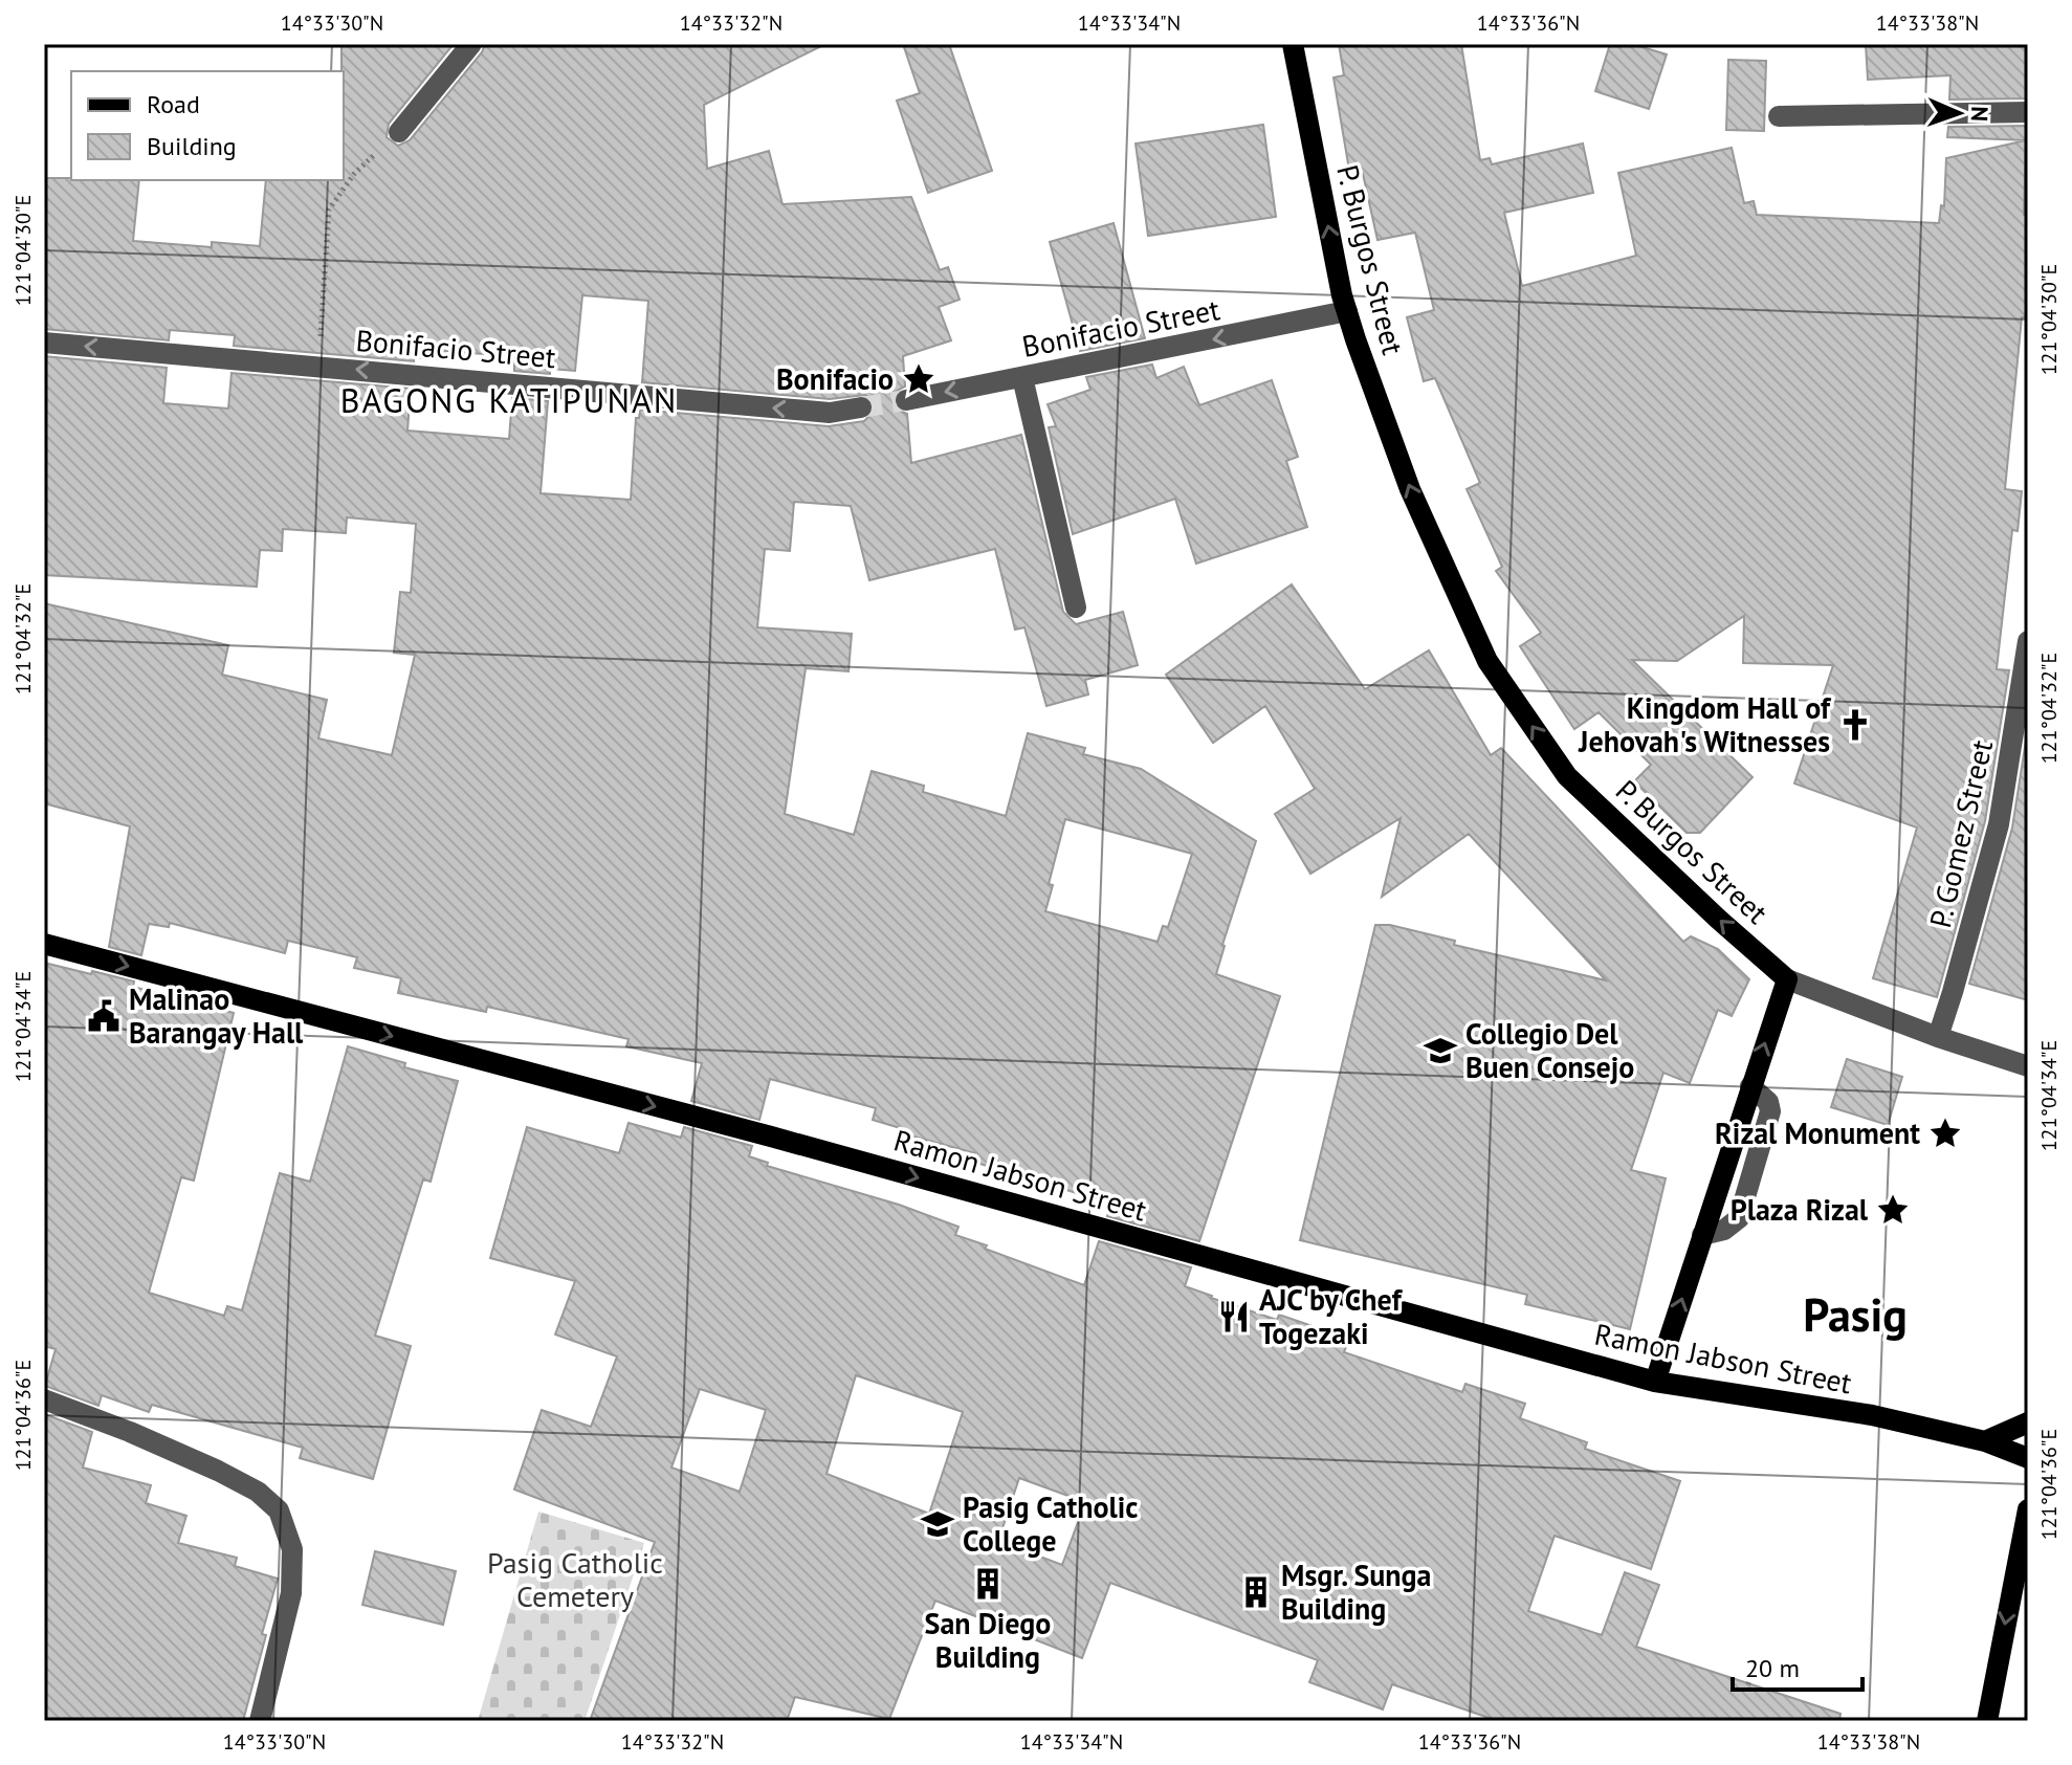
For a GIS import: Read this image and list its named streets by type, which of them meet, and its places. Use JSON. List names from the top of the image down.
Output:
{
  "streets": {
    "main road": ["P. Burgos Street", "Ramon Jabson Street"],
    "street": ["Bonifacio Street", "P. Gomez Street"]
  },
  "crossings": [
    ["P. Burgos Street", "Bonifacio Street"]
  ],
  "one_way": ["P. Burgos Street", "Bonifacio Street", "Ramon Jabson Street"],
  "districts": ["BAGONG KATIPUNAN", "Pasig"],
  "parks": ["Pasig Catholic Cemetery"],
  "places": {
    "place": ["Bonifacio", "Rizal Monument", "Plaza Rizal"],
    "church": ["Kingdom Hall of Jehovah's Witnesses"],
    "public building": ["Malinao Barangay Hall"],
    "school or university": ["Collegio Del Buen Consejo", "Pasig Catholic College"],
    "restaurant": ["AJC by Chef Togezaki"],
    "building": ["San Diego Building", "Msgr. Sunga Building"]
  },
  "legend": ["Road", "Building"],
  "scale_bar": "20 m",
  "north": "right",
  "coordinates": [
    "14°33'30\"N",
    "14°33'32\"N",
    "14°33'34\"N",
    "14°33'36\"N",
    "14°33'38\"N",
    "121°04'30\"E",
    "121°04'32\"E",
    "121°04'34\"E",
    "121°04'36\"E"
  ]
}
